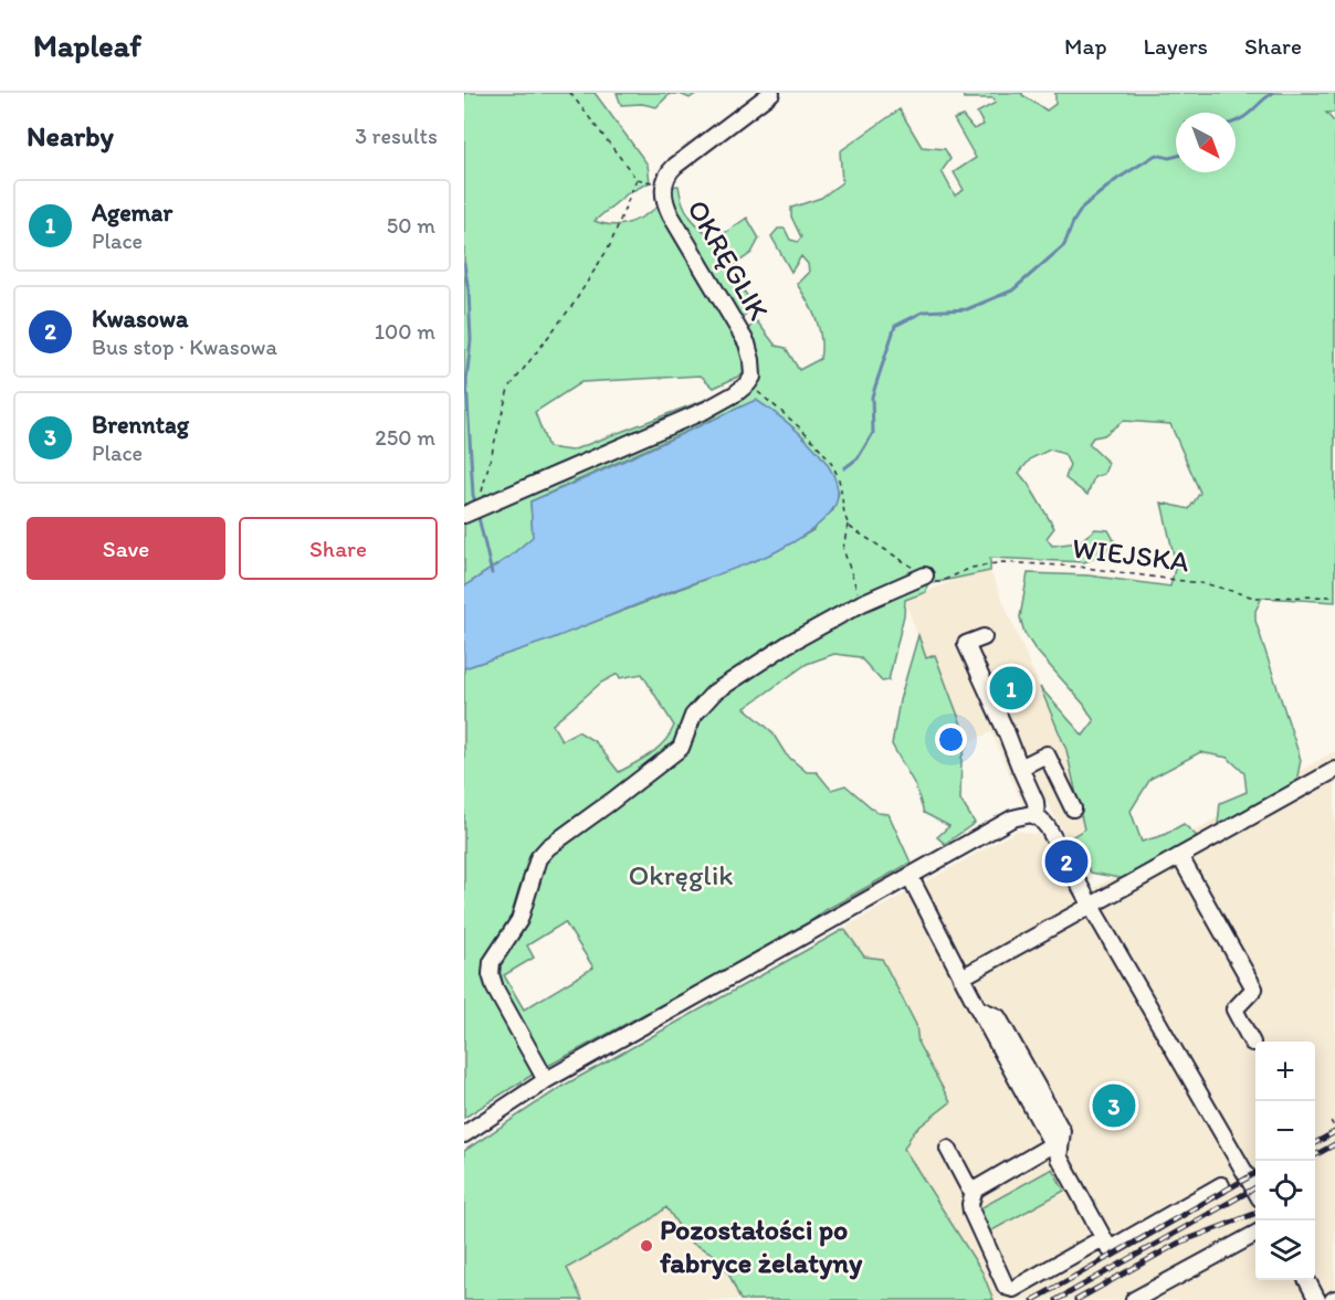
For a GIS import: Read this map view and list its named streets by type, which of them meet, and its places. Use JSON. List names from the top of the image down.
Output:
{
  "streets": {
    "street": ["OKRĘGLIK"],
    "path": ["WIEJSKA"]
  },
  "parks": ["Okręglik"],
  "places": ["Pozostałości po fabryce żelatyny"],
  "north": "bottom right",
  "page": {
    "header": "Mapleaf",
    "nav": ["Map", "Layers", "Share"],
    "heading": ["Nearby", "3 results"],
    "list": [
      {
        "mark": "1",
        "name": "Agemar",
        "note": "Place",
        "value": "50 m"
      },
      {
        "mark": "2",
        "name": "Kwasowa",
        "note": "Bus stop · Kwasowa",
        "value": "100 m"
      },
      {
        "mark": "3",
        "name": "Brenntag",
        "note": "Place",
        "value": "250 m"
      }
    ],
    "buttons": ["Save", "Share"],
    "pins": ["1", "2", "3"],
    "map_buttons": ["+", "−"]
  }
}
